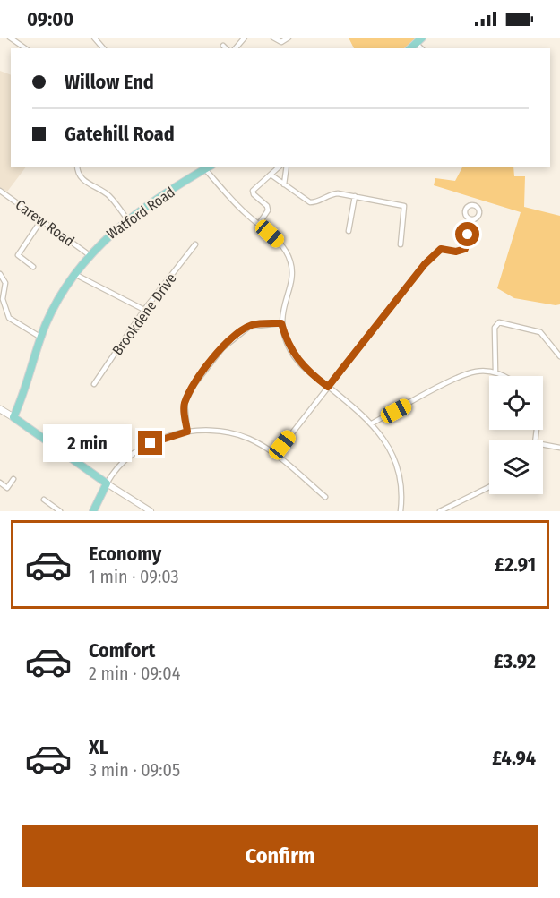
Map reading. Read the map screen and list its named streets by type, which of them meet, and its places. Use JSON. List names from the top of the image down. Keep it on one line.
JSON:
{"streets":{"main road":["Watford Road"],"street":["Carew Road","Brookdene Drive"]},"crossings":[["Watford Road","Carew Road"]],"page":{"status":"09:00","banner":["Willow End","Gatehill Road"],"bubble":"2 min","list":[{"name":"Economy","note":"1 min · 09:03","value":"£2.91"},{"name":"Comfort","note":"2 min · 09:04","value":"£3.92"},{"name":"XL","note":"3 min · 09:05","value":"£4.94"}],"buttons":"Confirm"}}
